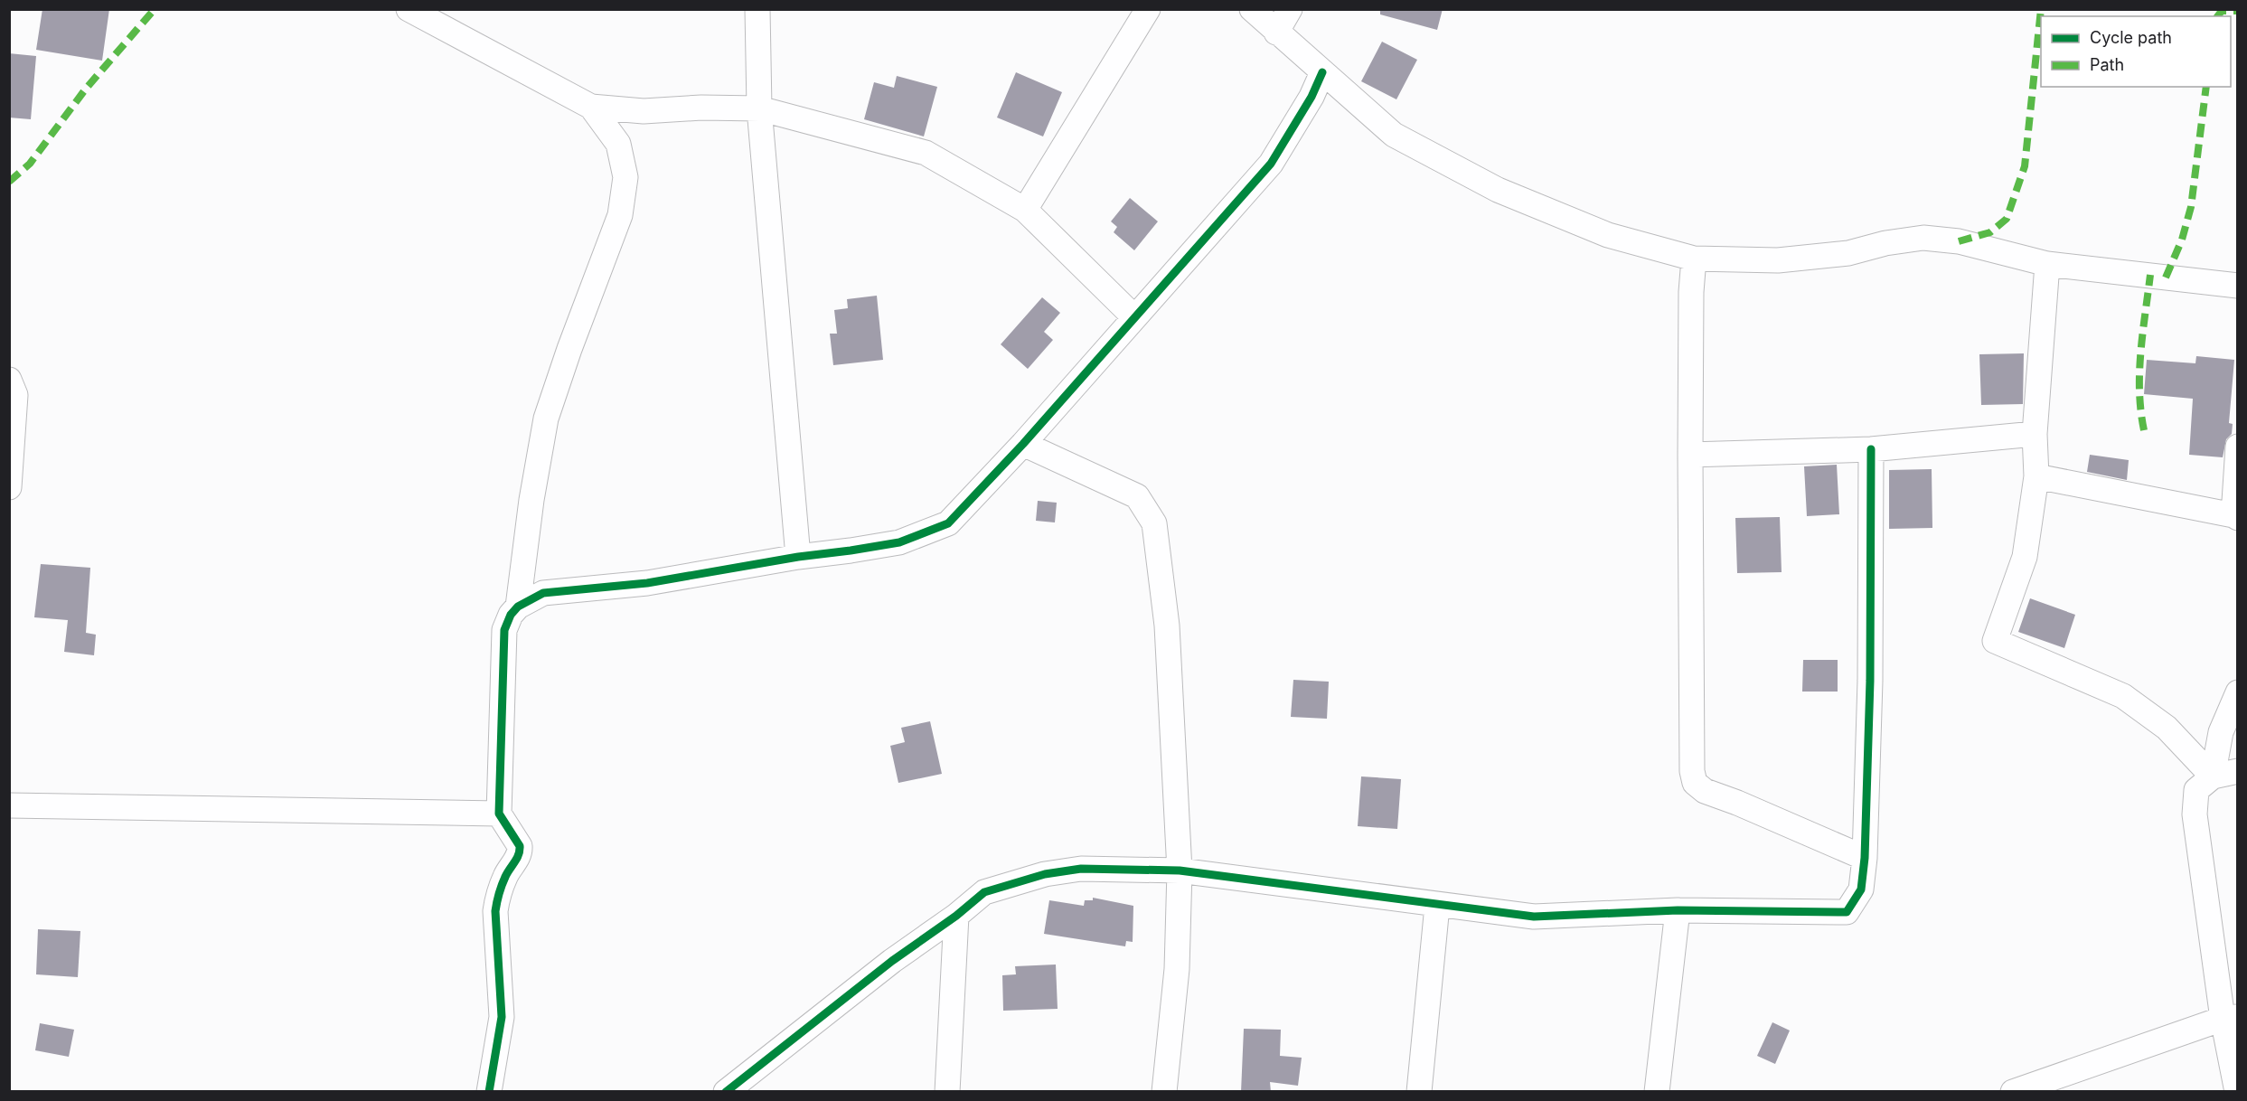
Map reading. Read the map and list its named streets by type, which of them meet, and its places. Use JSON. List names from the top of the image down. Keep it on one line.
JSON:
{"legend":["Cycle path","Path"]}
